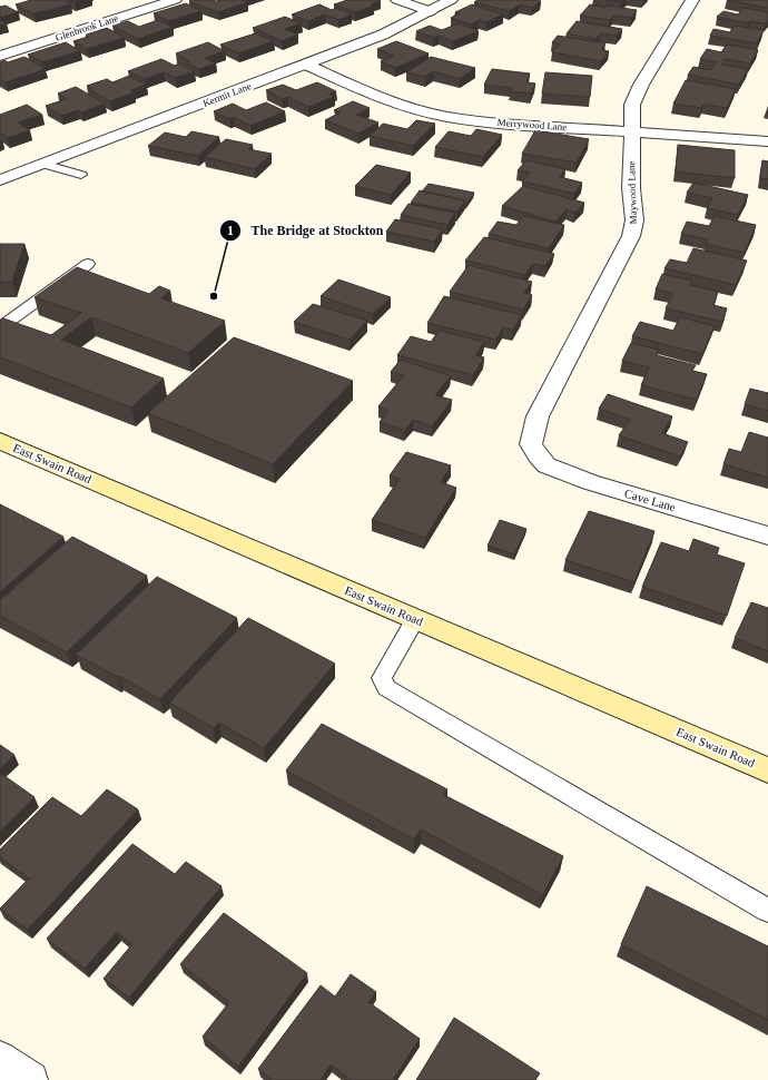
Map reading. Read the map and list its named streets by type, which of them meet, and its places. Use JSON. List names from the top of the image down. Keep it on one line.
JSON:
{"streets":{"main road":["East Swain Road"],"street":["Glenbrook Lane","Kermit Lane","Merrywood Lane","Maywood Lane","Cave Lane"]},"crossings":[["Kermit Lane","Merrywood Lane"],["Merrywood Lane","Maywood Lane"],["Maywood Lane","Cave Lane"]],"places":["The Bridge at Stockton"]}
